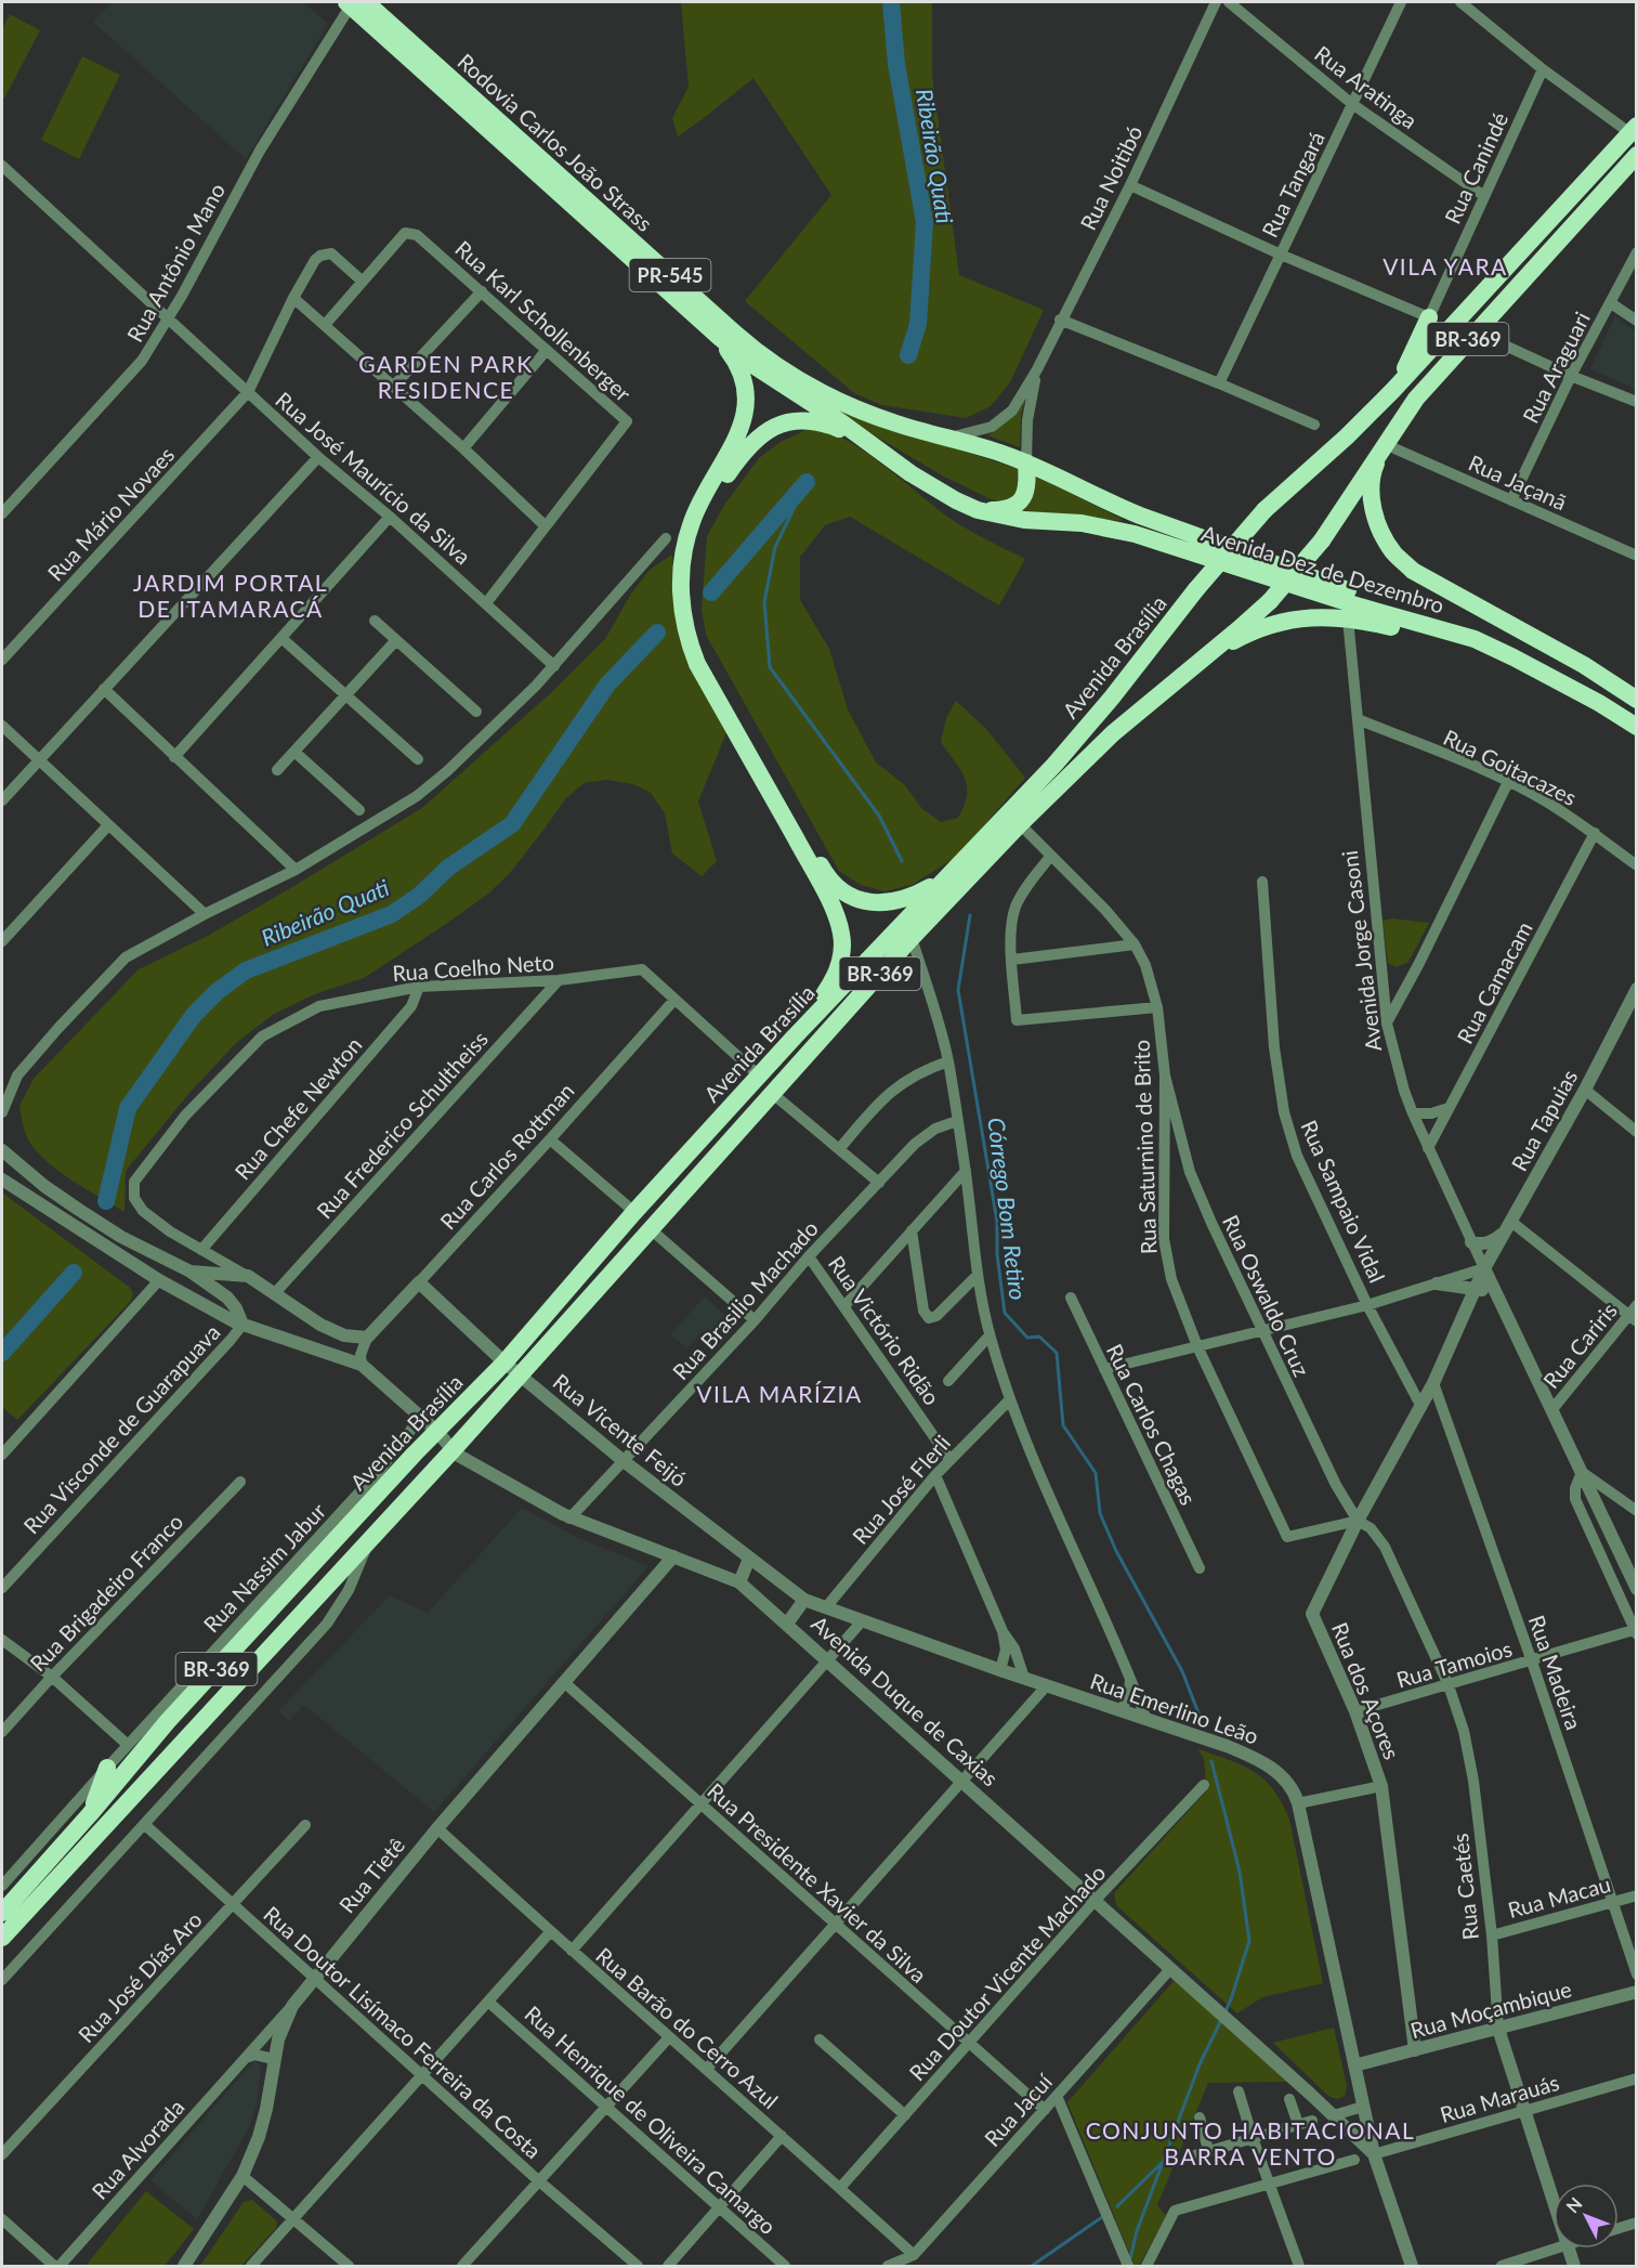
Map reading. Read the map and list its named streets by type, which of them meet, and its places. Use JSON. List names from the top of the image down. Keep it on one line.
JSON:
{"streets":{"highway":["Rodovia Carlos João Strass","PR-545","BR-369","Avenida Dez de Dezembro","Avenida Brasília"],"street":["Rua Aratinga","Rua Canindé","Rua Noitibó","Rua Tangará","Rua Antônio Mano","Rua Karl Schollenberger","Rua Araguari","Rua José Maurício da Silva","Rua Jaçanã","Rua Mário Novaes","Rua Goitacazes","Avenida Jorge Casoni","Rua Coelho Neto","Rua Camacam","Rua Chefe Newton","Rua Tapuias","Rua Frederico Schultheiss","Rua Saturnino de Brito","Rua Carlos Rottman","Rua Sampaio Vidal","Rua Oswaldo Cruz","Rua Brasilio Machado","Rua Victório Ridão","Rua Cariris","Rua Carlos Chagas","Rua Visconde de Guarapuava","Rua Vicente Feijó","Rua José FIerli","Rua Nassim Jabur","Rua Brigadeiro Franco","Rua Tamoios","Rua Madeira","Rua dos Açores","Avenida Duque de Caxias","Rua Emerlino Leão","Rua Tietê","Rua Presidente Xavier da Silva","Rua Caetés","Rua Macau","Rua Doutor Vicente Machado","Rua José Días Aro","Rua Moçambique","Rua Barão do Cerro Azul","Rua Doutor Lisímaco Ferreira da Costa","Rua Marauás","Rua Jacuí","Rua Henrique de Oliveira Camargo","Rua Alvorada"]},"crossings":[["Rua Aratinga","Rua Canindé"],["Rua Aratinga","Rua Tangará"],["Rodovia Carlos João Strass","Rua Noitibó"],["Rodovia Carlos João Strass","Rua Antônio Mano"],["Rodovia Carlos João Strass","Avenida Dez de Dezembro"],["Rua Noitibó","Avenida Dez de Dezembro"],["Rua Antônio Mano","Rua José Maurício da Silva"],["Rua Karl Schollenberger","Rua José Maurício da Silva"],["Rua Karl Schollenberger","Rua Mário Novaes"],["Rua Araguari","Rua Jaçanã"],["Rua José Maurício da Silva","Rua Mário Novaes"],["Rua Jaçanã","Avenida Brasília"],["Avenida Brasília","Rua Coelho Neto"],["Avenida Brasília","Rua Saturnino de Brito"],["Avenida Brasília","Rua Vicente Feijó"],["Avenida Brasília","Avenida Duque de Caxias"],["Rua Goitacazes","Avenida Jorge Casoni"],["Rua Goitacazes","Rua Camacam"],["Avenida Jorge Casoni","Rua Camacam"],["Avenida Jorge Casoni","Rua Tapuias"],["Avenida Jorge Casoni","Rua Cariris"],["Avenida Jorge Casoni","Rua dos Açores"],["Rua Coelho Neto","Rua Chefe Newton"],["Rua Coelho Neto","Rua Frederico Schultheiss"],["Rua Coelho Neto","Rua Carlos Rottman"],["Rua Tapuias","Rua dos Açores"],["Rua Saturnino de Brito","Rua Oswaldo Cruz"],["Rua Saturnino de Brito","Rua dos Açores"],["Rua Saturnino de Brito","Rua Caetés"],["Rua Carlos Rottman","Rua Vicente Feijó"],["Rua Sampaio Vidal","Rua dos Açores"],["Rua Oswaldo Cruz","Rua dos Açores"],["Rua Oswaldo Cruz","Rua Caetés"],["Rua Brasilio Machado","Rua Victório Ridão"],["Rua Brasilio Machado","Rua Vicente Feijó"],["Rua Brasilio Machado","Avenida Duque de Caxias"],["Rua Victório Ridão","Rua José FIerli"],["Rua Visconde de Guarapuava","Avenida Duque de Caxias"],["Rua Vicente Feijó","Rua Emerlino Leão"],["Rua José FIerli","Rua Emerlino Leão"],["Rua Nassim Jabur","Avenida Duque de Caxias"],["Rua Tamoios","Rua Madeira"],["Rua Tamoios","Rua dos Açores"],["Rua Tamoios","Rua Caetés"],["Rua Madeira","Rua dos Açores"],["Rua Madeira","Rua Macau"],["Rua dos Açores","Rua Caetés"],["Rua dos Açores","Rua Moçambique"],["Avenida Duque de Caxias","Rua Emerlino Leão"],["Avenida Duque de Caxias","Rua Tietê"],["Avenida Duque de Caxias","Rua Doutor Vicente Machado"],["Avenida Duque de Caxias","Rua Marauás"],["Avenida Duque de Caxias","Rua Jacuí"],["Rua Emerlino Leão","Rua Moçambique"],["Rua Emerlino Leão","Rua Marauás"],["Rua Tietê","Rua Presidente Xavier da Silva"],["Rua Tietê","Rua Barão do Cerro Azul"],["Rua Tietê","Rua Doutor Lisímaco Ferreira da Costa"],["Rua Tietê","Rua Alvorada"],["Rua Presidente Xavier da Silva","Rua Doutor Vicente Machado"],["Rua Presidente Xavier da Silva","Rua Jacuí"],["Rua Caetés","Rua Macau"],["Rua Caetés","Rua Moçambique"],["Rua Caetés","Rua Marauás"],["Rua Doutor Vicente Machado","Rua Barão do Cerro Azul"],["Rua José Días Aro","Rua Doutor Lisímaco Ferreira da Costa"],["Rua Barão do Cerro Azul","Rua Jacuí"]],"districts":["VILA YARA","GARDEN PARK RESIDENCE","JARDIM PORTAL DE ITAMARACÁ","VILA MARÍZIA","CONJUNTO HABITACIONAL BARRA VENTO"],"water":["Ribeirão Quati","Córrego Bom Retiro"],"north":"top left"}
